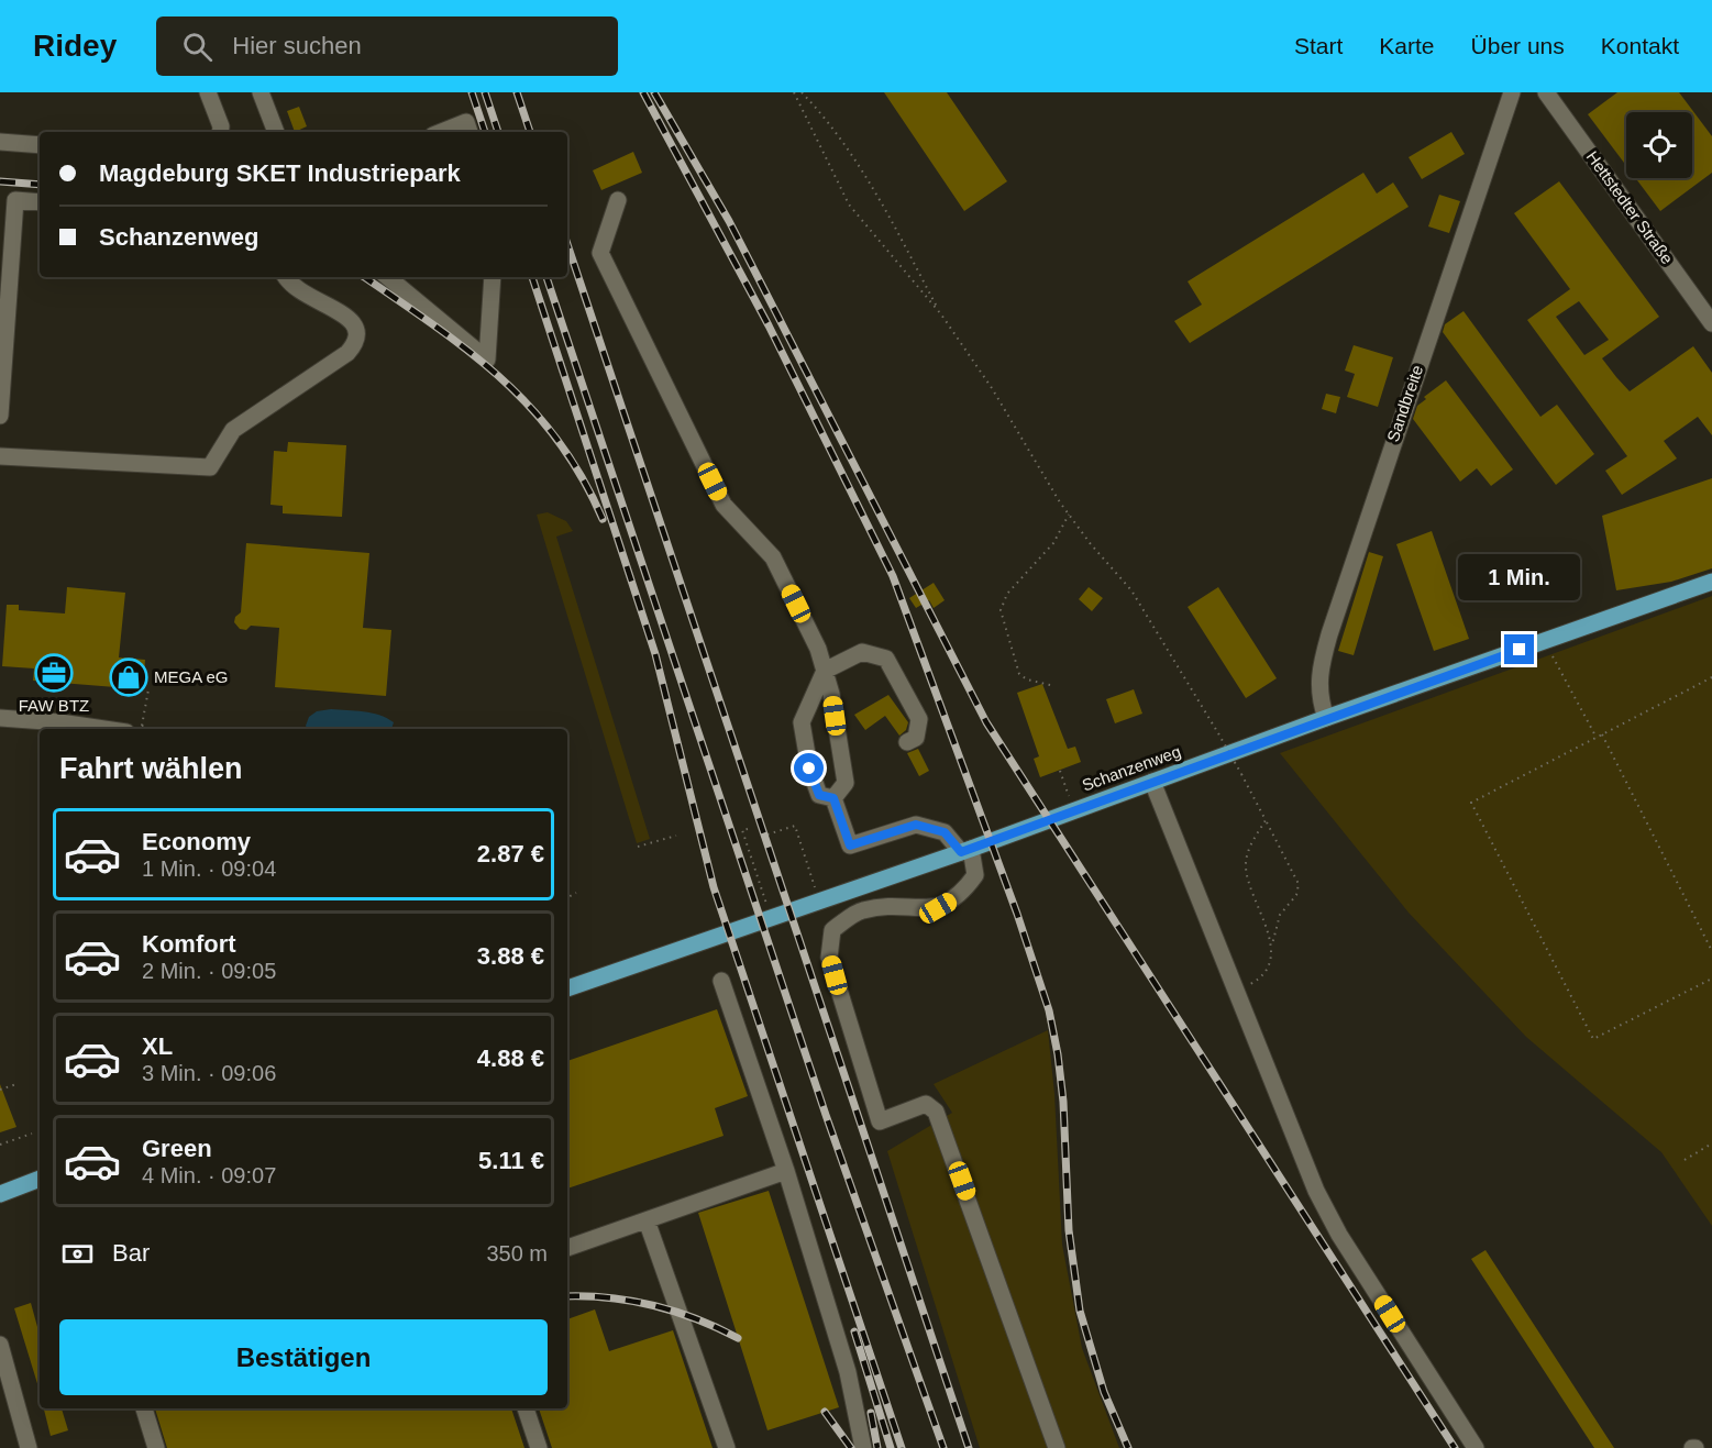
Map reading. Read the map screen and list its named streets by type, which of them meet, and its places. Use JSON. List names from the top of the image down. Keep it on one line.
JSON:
{"streets":{"main road":["Schanzenweg"],"street":["Hettstedter Straße","Sandbreite"]},"crossings":[["Sandbreite","Schanzenweg"]],"places":{"office":["FAW BTZ"],"shop":["MEGA eG"]},"page":{"header":"Ridey","search":"Hier suchen","nav":["Start","Karte","Über uns","Kontakt"],"banner":["Magdeburg SKET Industriepark","Schanzenweg"],"bubble":"1 Min.","heading":"Fahrt wählen","list":[{"name":"Economy","note":"1 Min. · 09:04","value":"2.87 €"},{"name":"Komfort","note":"2 Min. · 09:05","value":"3.88 €"},{"name":"XL","note":"3 Min. · 09:06","value":"4.88 €"},{"name":"Green","note":"4 Min. · 09:07","value":"5.11 €"}],"pay":["Bar","350 m"],"buttons":"Bestätigen"}}
